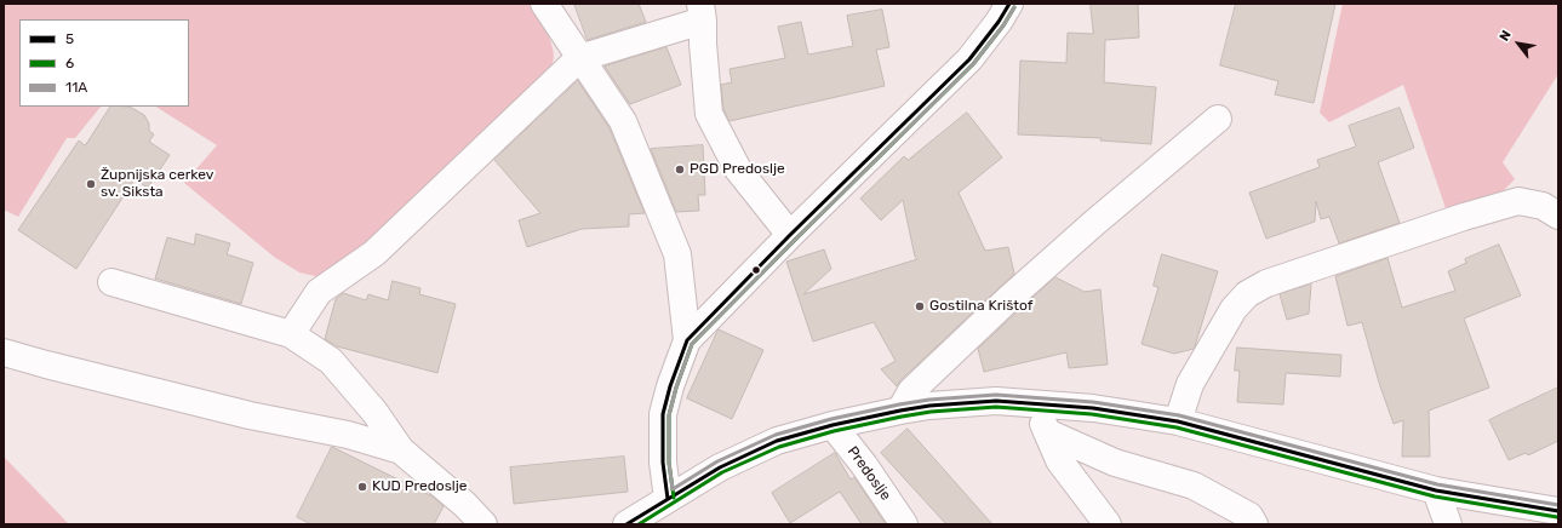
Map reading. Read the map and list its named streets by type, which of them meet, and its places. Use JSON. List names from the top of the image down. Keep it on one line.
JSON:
{"streets":{"street":["Predoslje"]},"places":["PGD Predoslje","Župnijska cerkev sv. Siksta","Gostilna Krištof","KUD Predoslje"],"lines":["transit line 5","transit line 6","transit line 11A"],"legend":["5","6","11A"],"north":"top left"}
